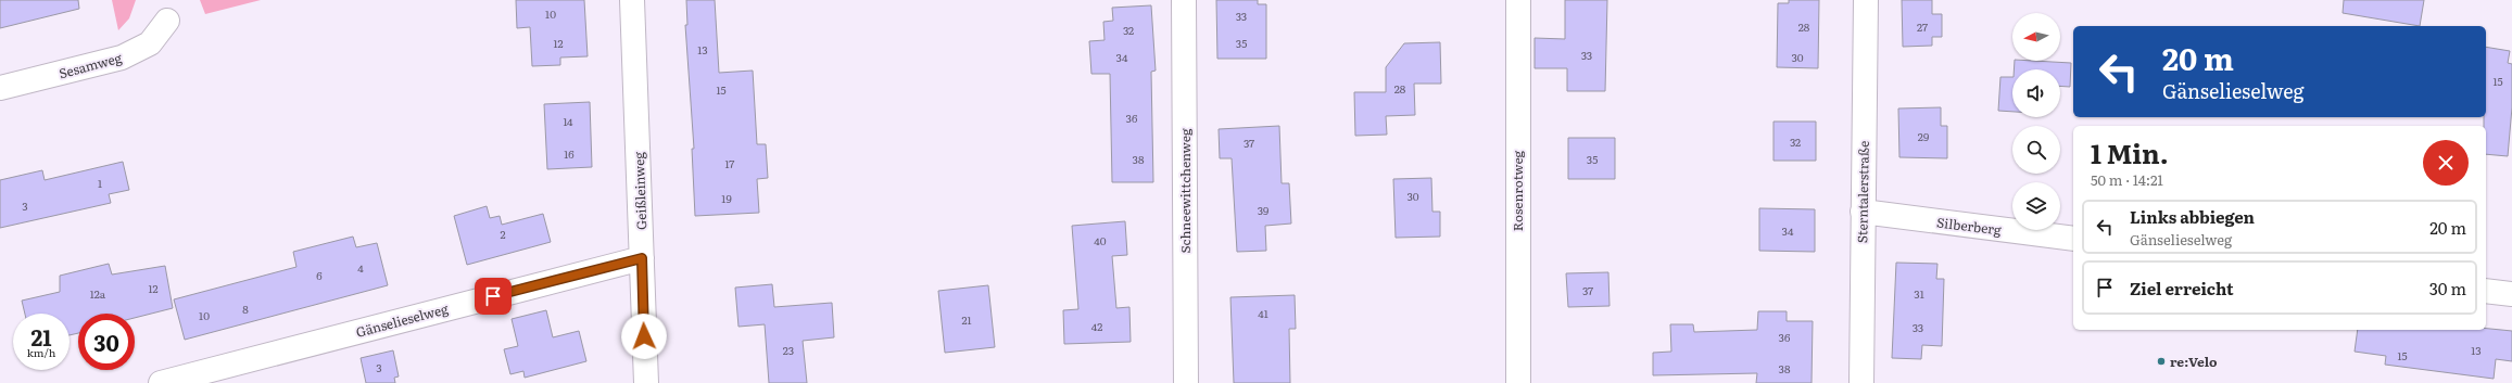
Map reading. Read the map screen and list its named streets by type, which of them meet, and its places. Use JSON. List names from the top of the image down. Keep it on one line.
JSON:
{"streets":{"street":["Sesamweg","Geißleinweg","Schneewittchenweg","Rosenrotweg","Sterntalerstraße","Silberberg","Gänselieselweg"]},"crossings":[["Geißleinweg","Gänselieselweg"],["Sterntalerstraße","Silberberg"]],"places":["re:Velo"],"house_numbers":["10","33","28","27","32","12","35","13","33","34","30","15","28","15","36","14","29","32","37","16","38","35","17","1","30","19","3","39","34","2","40","4","6","12","37","12a","31","8","41","10","21","42","33","36","23","13","15","3","38"],"north":"left","page":{"turn":["20 m","Gänselieselweg"],"heading":["1 Min.","50 m · 14:21"],"list":[{"name":"Links abbiegen","note":"Gänselieselweg","value":"20 m"},{"name":"Ziel erreicht","value":"30 m"}],"speed":"21 km/h","limit":"30"}}
